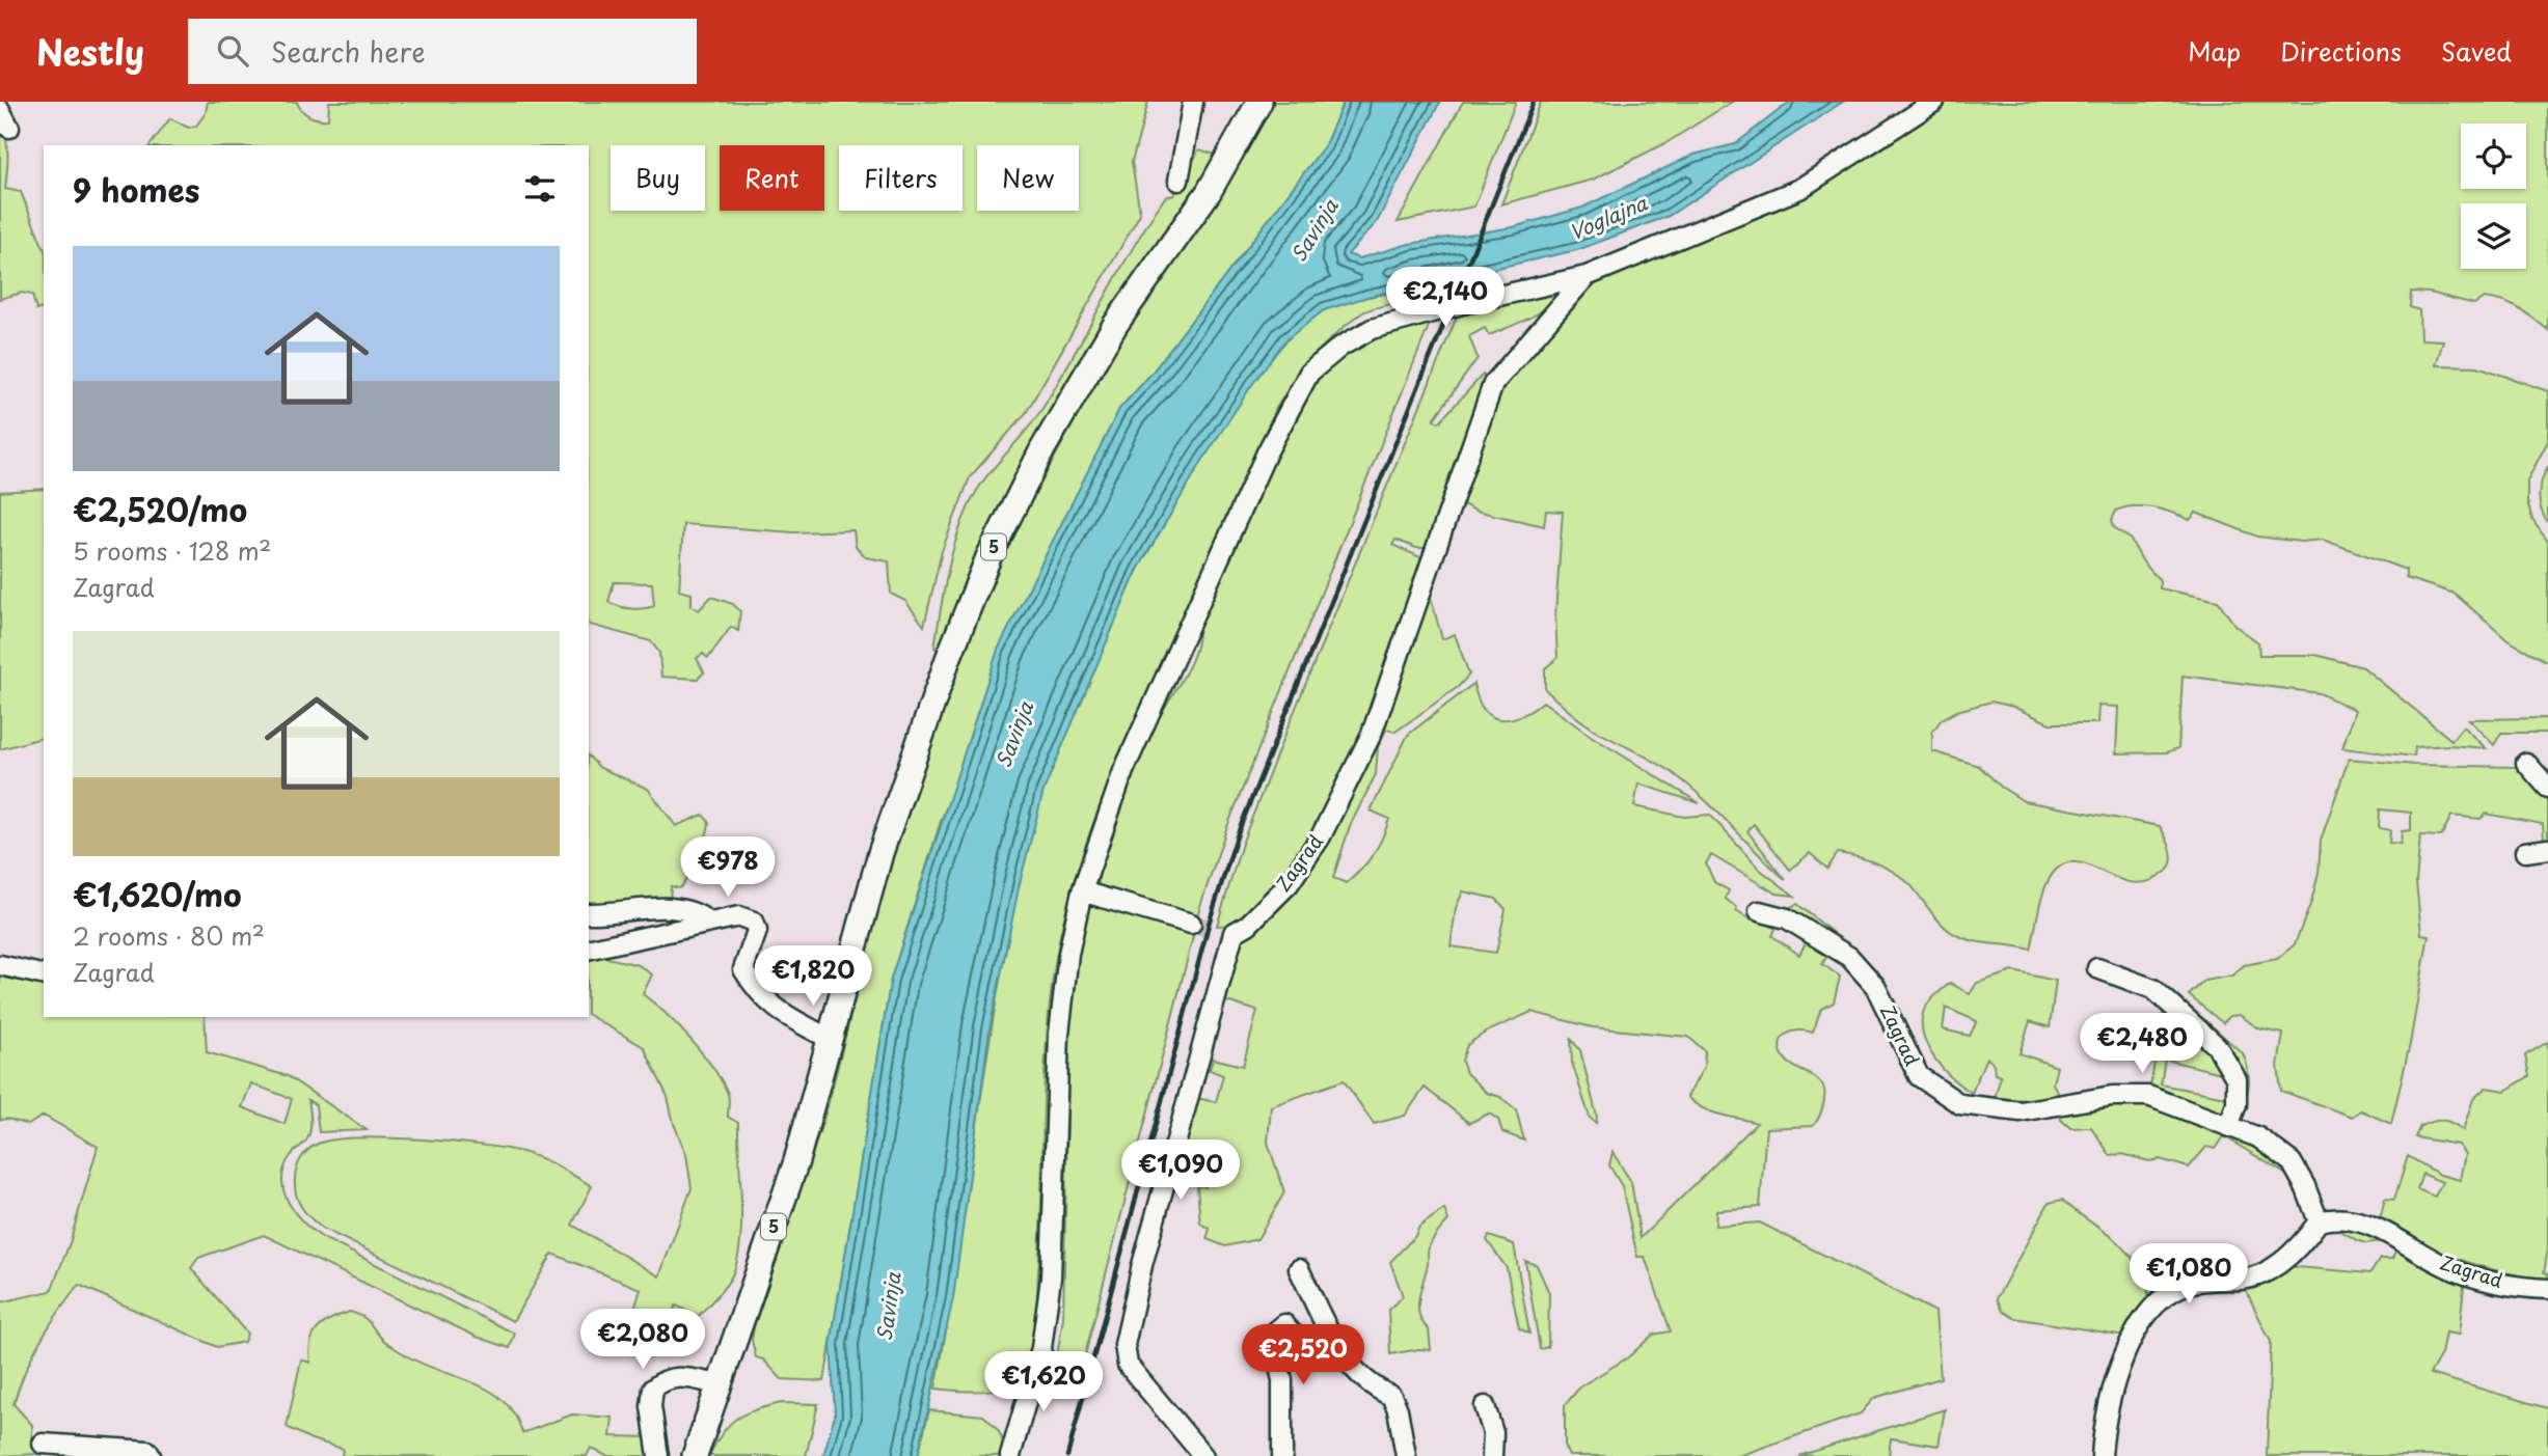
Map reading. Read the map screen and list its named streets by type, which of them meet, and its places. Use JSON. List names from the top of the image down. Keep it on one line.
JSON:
{"streets":{"main road":["5"],"street":["Zagrad"]},"water":["Voglajna","Savinja"],"page":{"header":"Nestly","search":"Search here","nav":["Map","Directions","Saved"],"chip":["Buy","Rent","Filters","New"],"heading":"9 homes","list":[{"name":"€2,520/mo","note":"5 rooms · 128 m² · Zagrad"},{"name":"€1,620/mo","note":"2 rooms · 80 m² · Zagrad"}],"price":["€2,140","€978","€1,820","€2,480","€1,090","€1,080","€2,080","€2,520","€1,620"]}}
